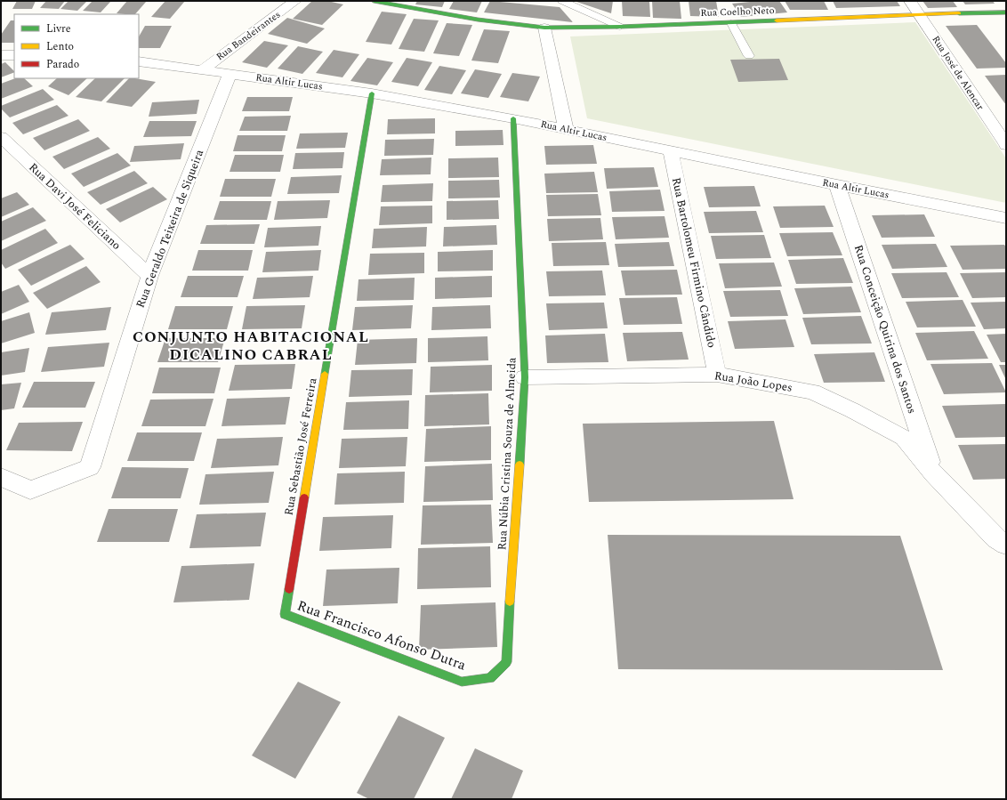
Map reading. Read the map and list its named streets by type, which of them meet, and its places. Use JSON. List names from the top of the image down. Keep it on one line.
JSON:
{"streets":{"street":["Rua Coelho Neto","Rua Bandeirantes","Rua José de Alencar","Rua Altir Lucas","Rua Davi José Feliciano","Rua Geraldo Teixeira de Siqueira","Rua Bartolomeu Firmino Cândido","Rua Conceição Quirina dos Santos","Rua João Lopes","Rua Sebastião José Ferreira","Rua Núbia Cristina Souza de Almeida","Rua Francisco Afonso Dutra"]},"crossings":[["Rua Coelho Neto","Rua José de Alencar"],["Rua Bandeirantes","Rua Altir Lucas"],["Rua Altir Lucas","Rua Geraldo Teixeira de Siqueira"],["Rua Altir Lucas","Rua Bartolomeu Firmino Cândido"],["Rua Altir Lucas","Rua Conceição Quirina dos Santos"],["Rua Altir Lucas","Rua Sebastião José Ferreira"],["Rua Altir Lucas","Rua Núbia Cristina Souza de Almeida"],["Rua Davi José Feliciano","Rua Geraldo Teixeira de Siqueira"],["Rua Bartolomeu Firmino Cândido","Rua João Lopes"],["Rua Conceição Quirina dos Santos","Rua João Lopes"],["Rua João Lopes","Rua Núbia Cristina Souza de Almeida"],["Rua Sebastião José Ferreira","Rua Francisco Afonso Dutra"],["Rua Núbia Cristina Souza de Almeida","Rua Francisco Afonso Dutra"]],"districts":["CONJUNTO HABITACIONAL DICALINO CABRAL"],"legend":["Livre","Lento","Parado"]}
